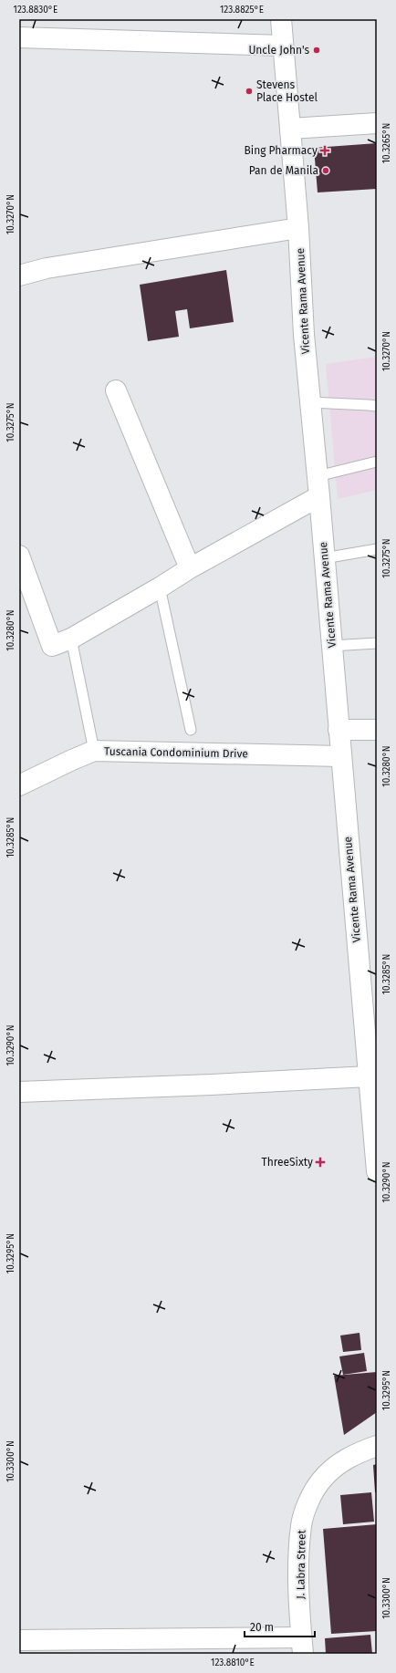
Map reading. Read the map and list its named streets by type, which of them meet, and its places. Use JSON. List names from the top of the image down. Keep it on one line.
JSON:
{"streets":{"street":["Vicente Rama Avenue","Tuscania Condominium Drive","J. Labra Street"]},"crossings":[["Vicente Rama Avenue","Tuscania Condominium Drive"]],"places":{"other":["Uncle John's","Stevens Place Hostel","Pan de Manila"],"health":["Bing Pharmacy","ThreeSixty"]},"scale_bar":"20 m","coordinates":["123.8830°E","123.8825°E","10.3265°N","10.3270°N","10.3275°N","10.3280°N","10.3285°N","10.3290°N","10.3295°N","10.3300°N","123.8810°E"]}
